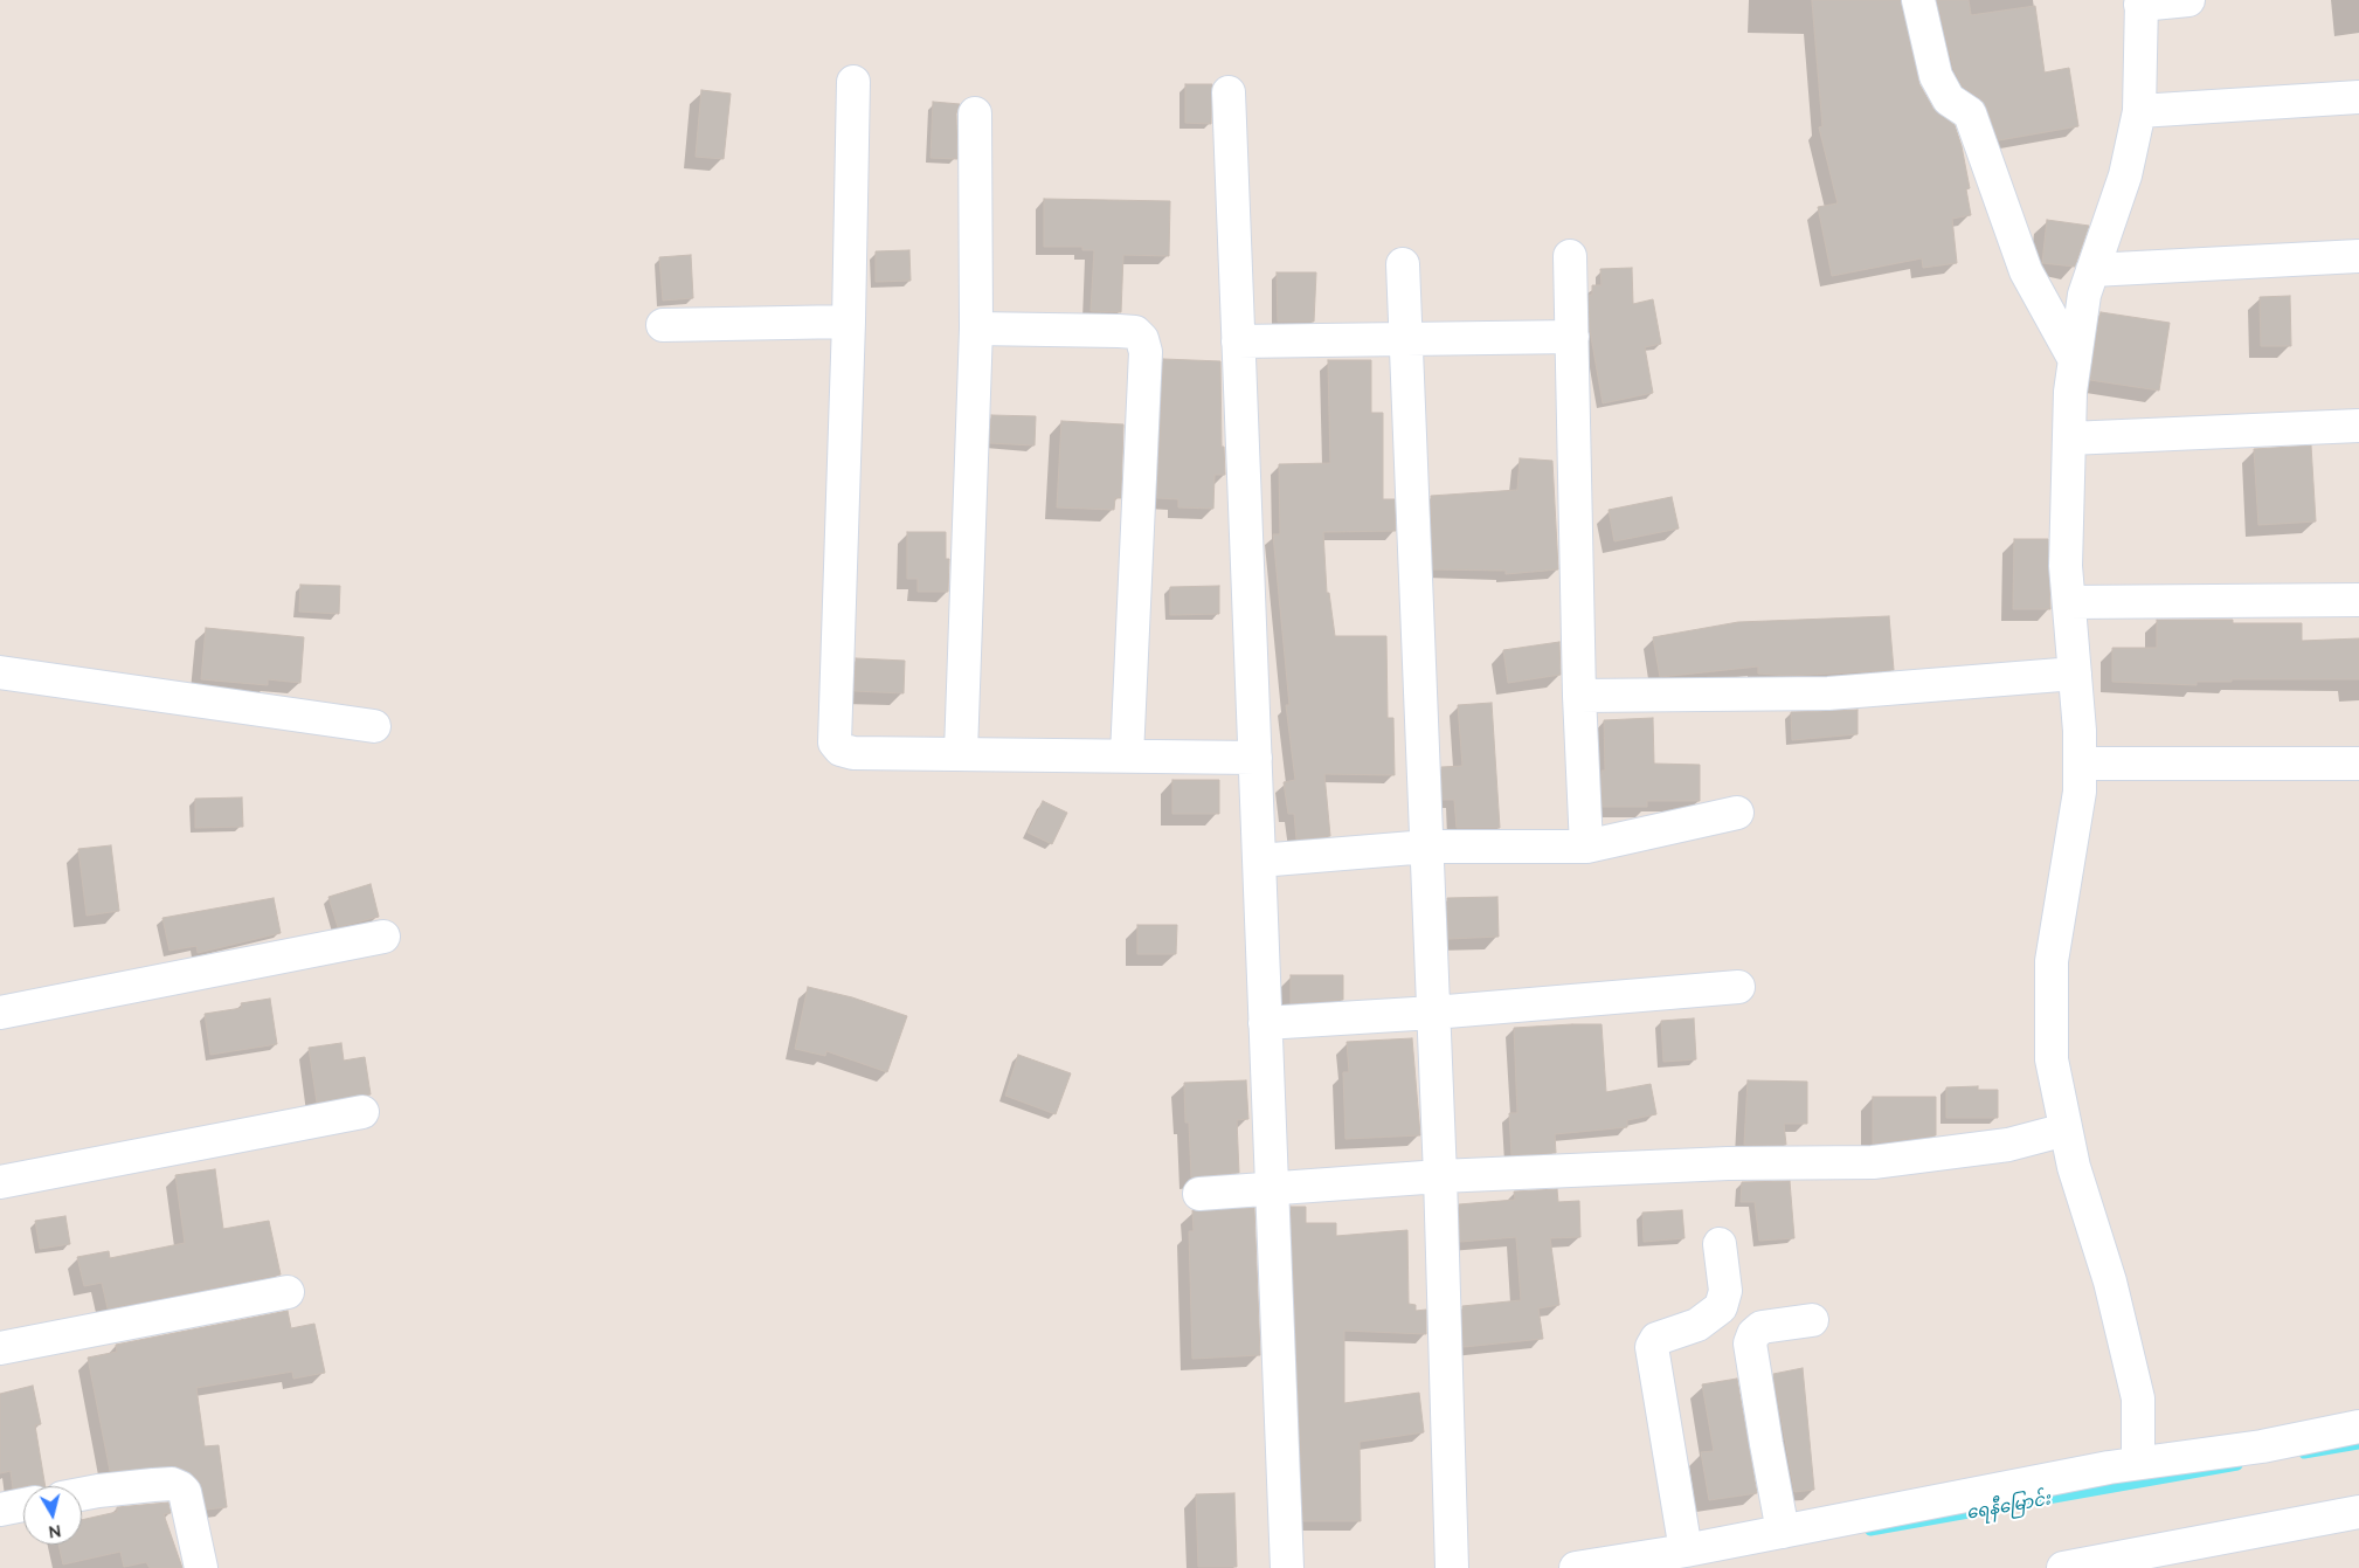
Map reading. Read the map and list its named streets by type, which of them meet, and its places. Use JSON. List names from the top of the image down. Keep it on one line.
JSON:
{"water":["ရေနီမြောင်း"],"north":"bottom"}
